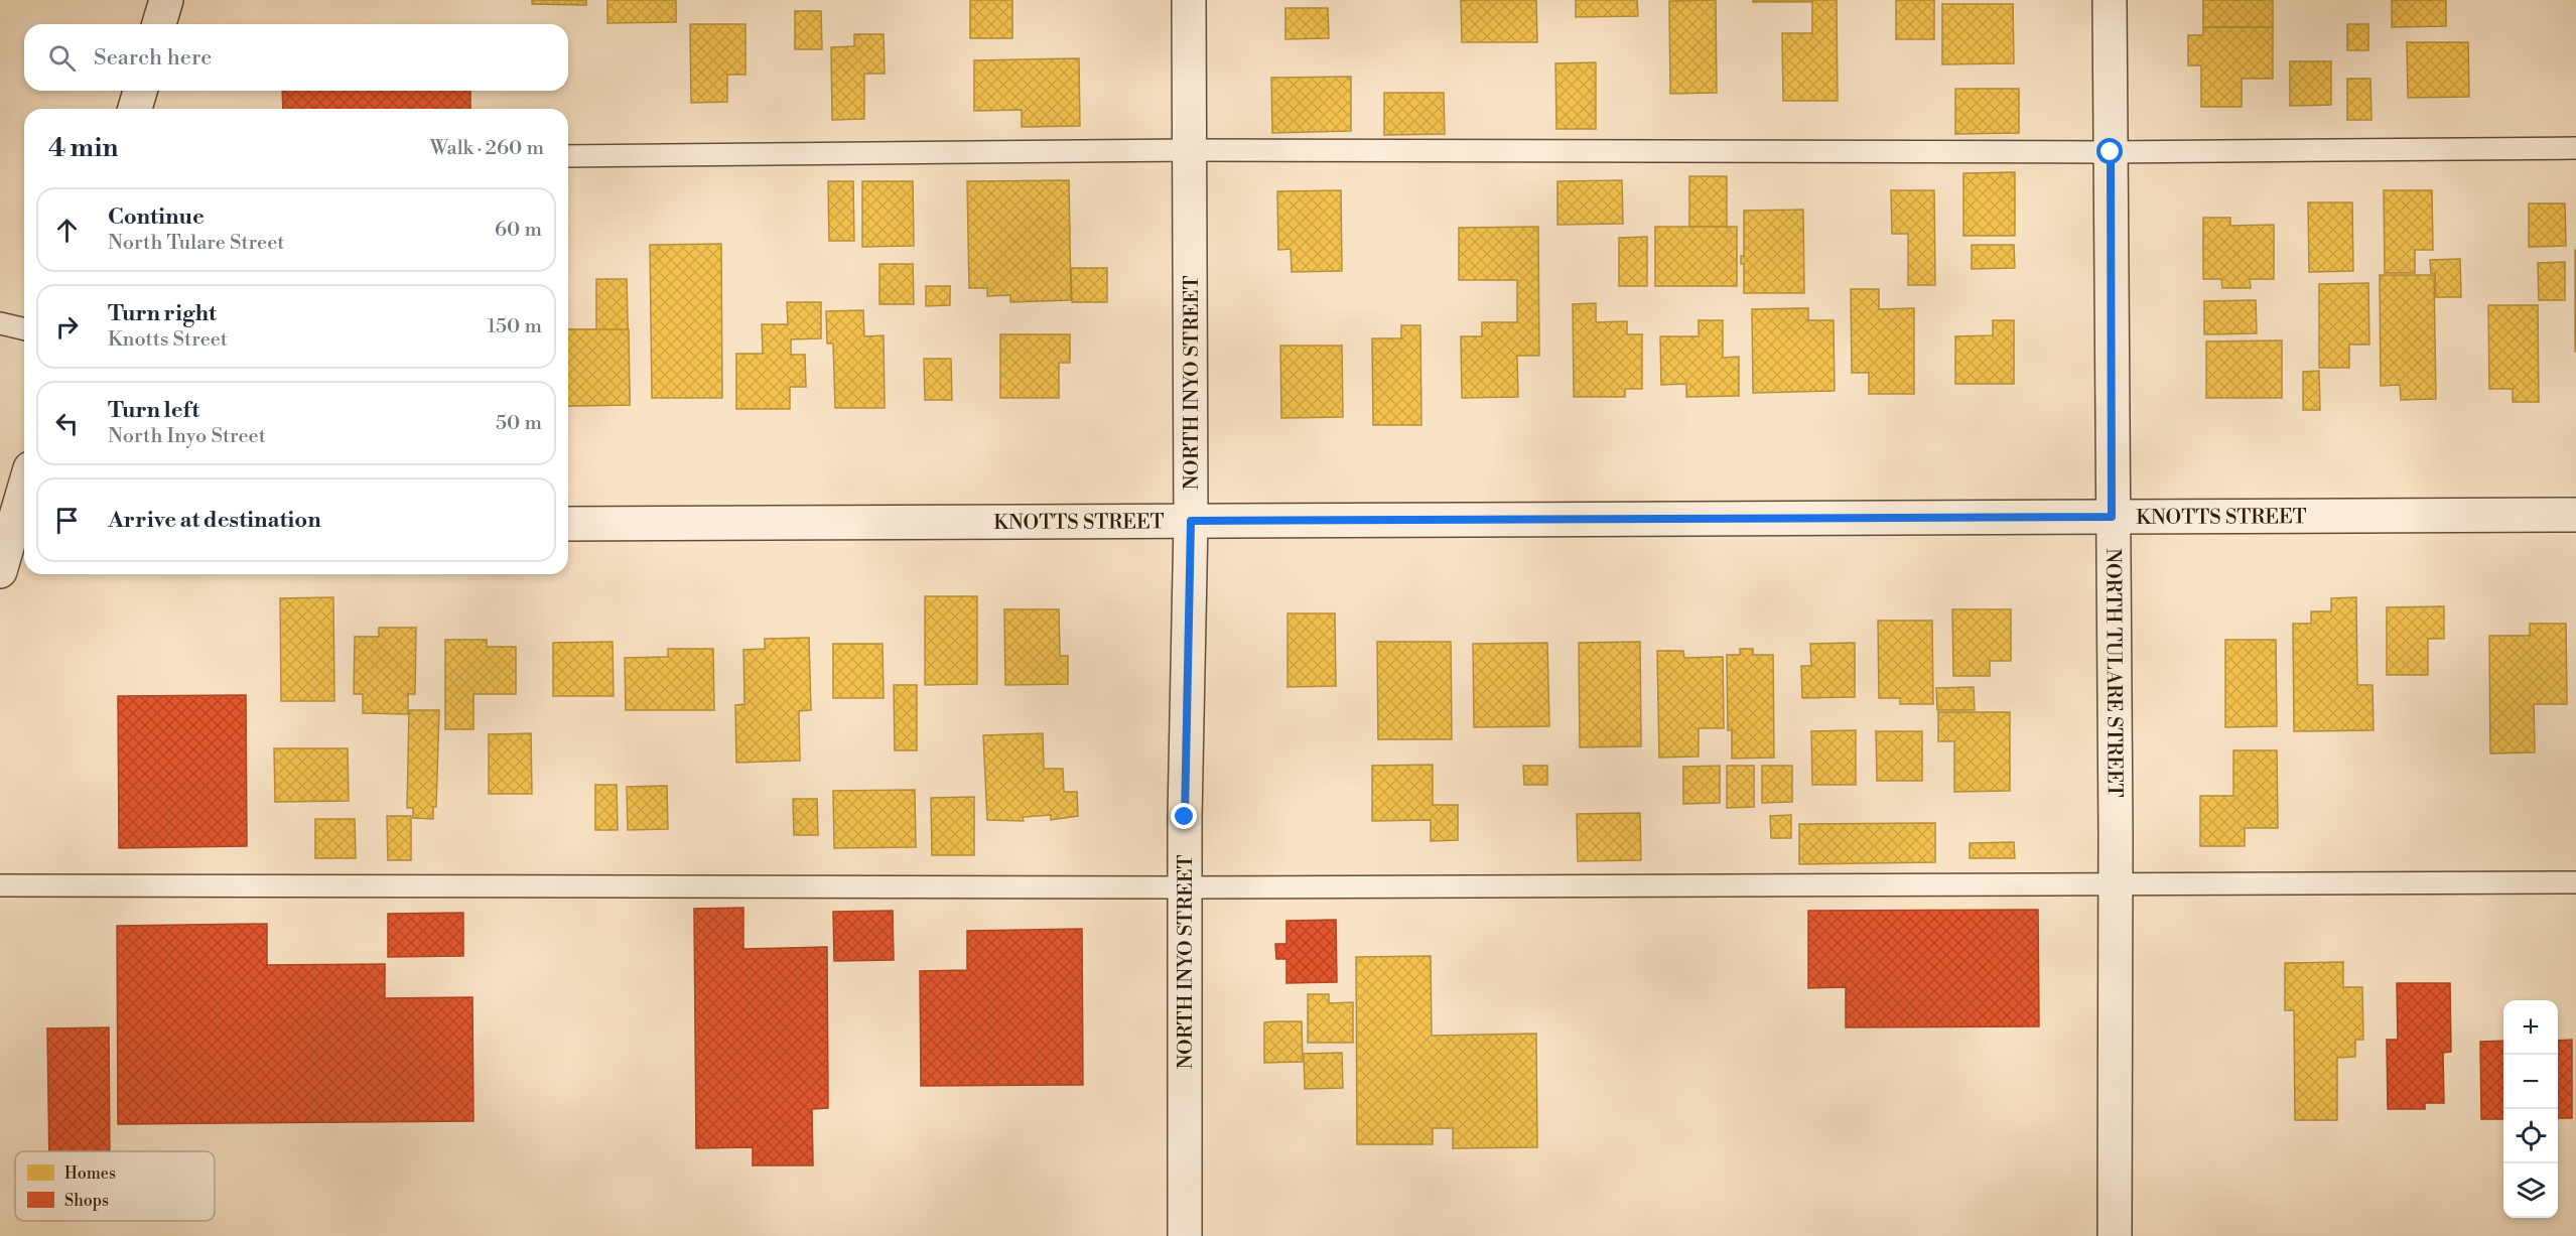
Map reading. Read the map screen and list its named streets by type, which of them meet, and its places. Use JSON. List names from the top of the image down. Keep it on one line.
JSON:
{"streets":{"street":["NORTH INYO STREET","KNOTTS STREET","NORTH TULARE STREET"]},"crossings":[["NORTH INYO STREET","KNOTTS STREET"],["KNOTTS STREET","NORTH TULARE STREET"]],"legend":["Homes","Shops"],"page":{"search":"Search here","heading":["4 min","Walk · 260 m"],"list":[["Continue","North Tulare Street","60 m"],["Turn right","Knotts Street","150 m"],["Turn left","North Inyo Street","50 m"],"Arrive at destination"],"map_buttons":["+","−"]}}
